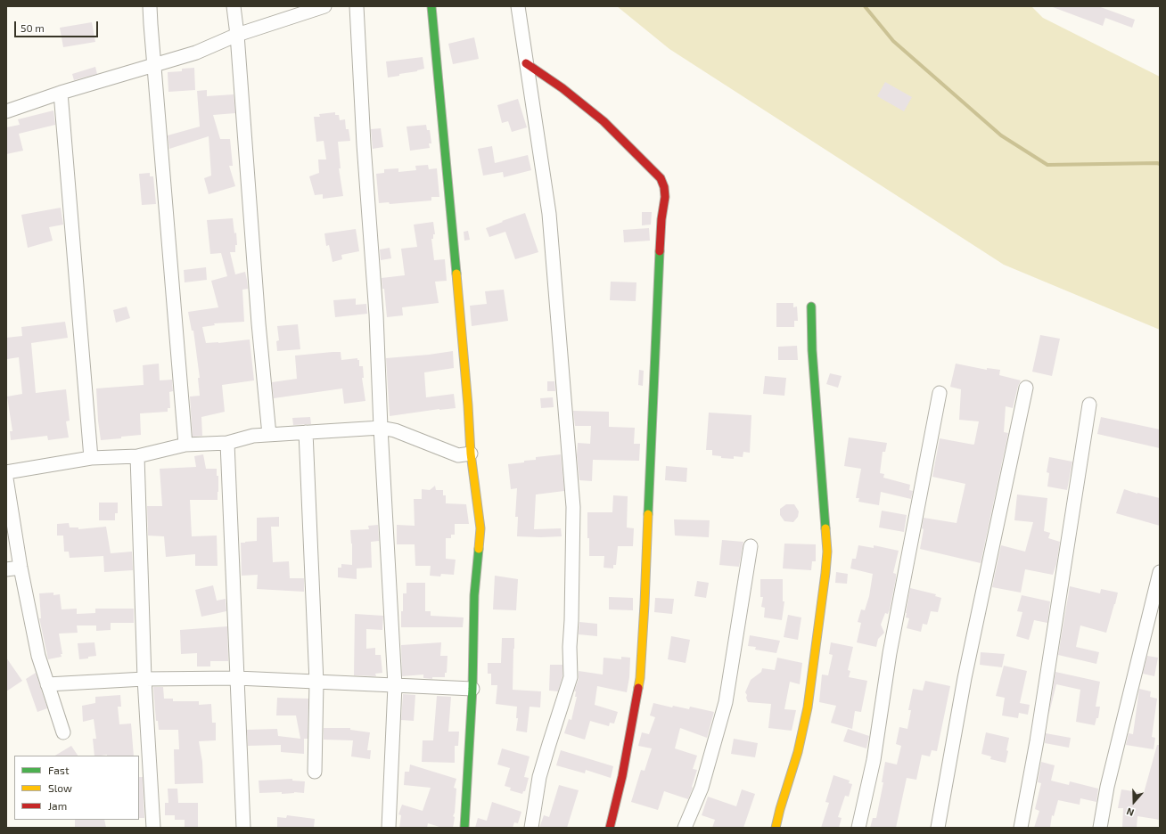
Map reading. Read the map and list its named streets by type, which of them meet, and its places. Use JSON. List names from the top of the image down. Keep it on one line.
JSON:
{"legend":["Fast","Slow","Jam"],"scale_bar":"50 m","north":"bottom"}
